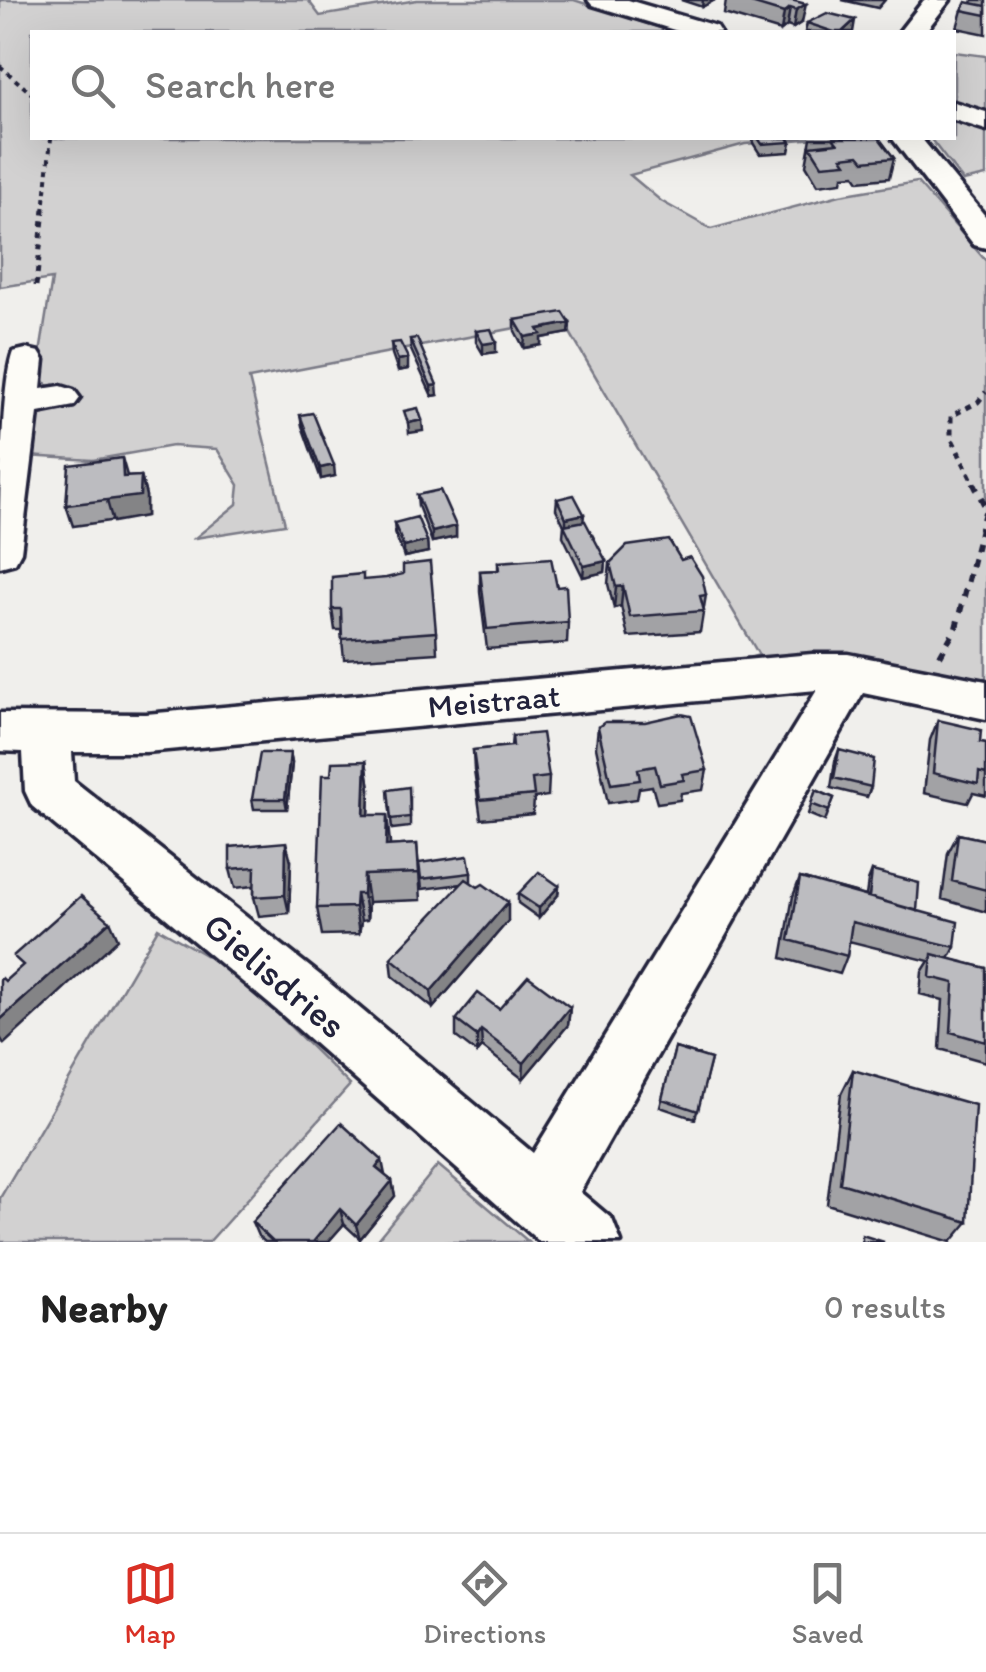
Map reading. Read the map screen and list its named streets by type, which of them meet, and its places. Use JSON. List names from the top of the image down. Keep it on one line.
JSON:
{"streets":{"street":["Meistraat","Gielisdries"]},"crossings":[["Meistraat","Gielisdries"]],"page":{"search":"Search here","heading":["Nearby","0 results"],"nav":["Map","Directions","Saved"]}}
